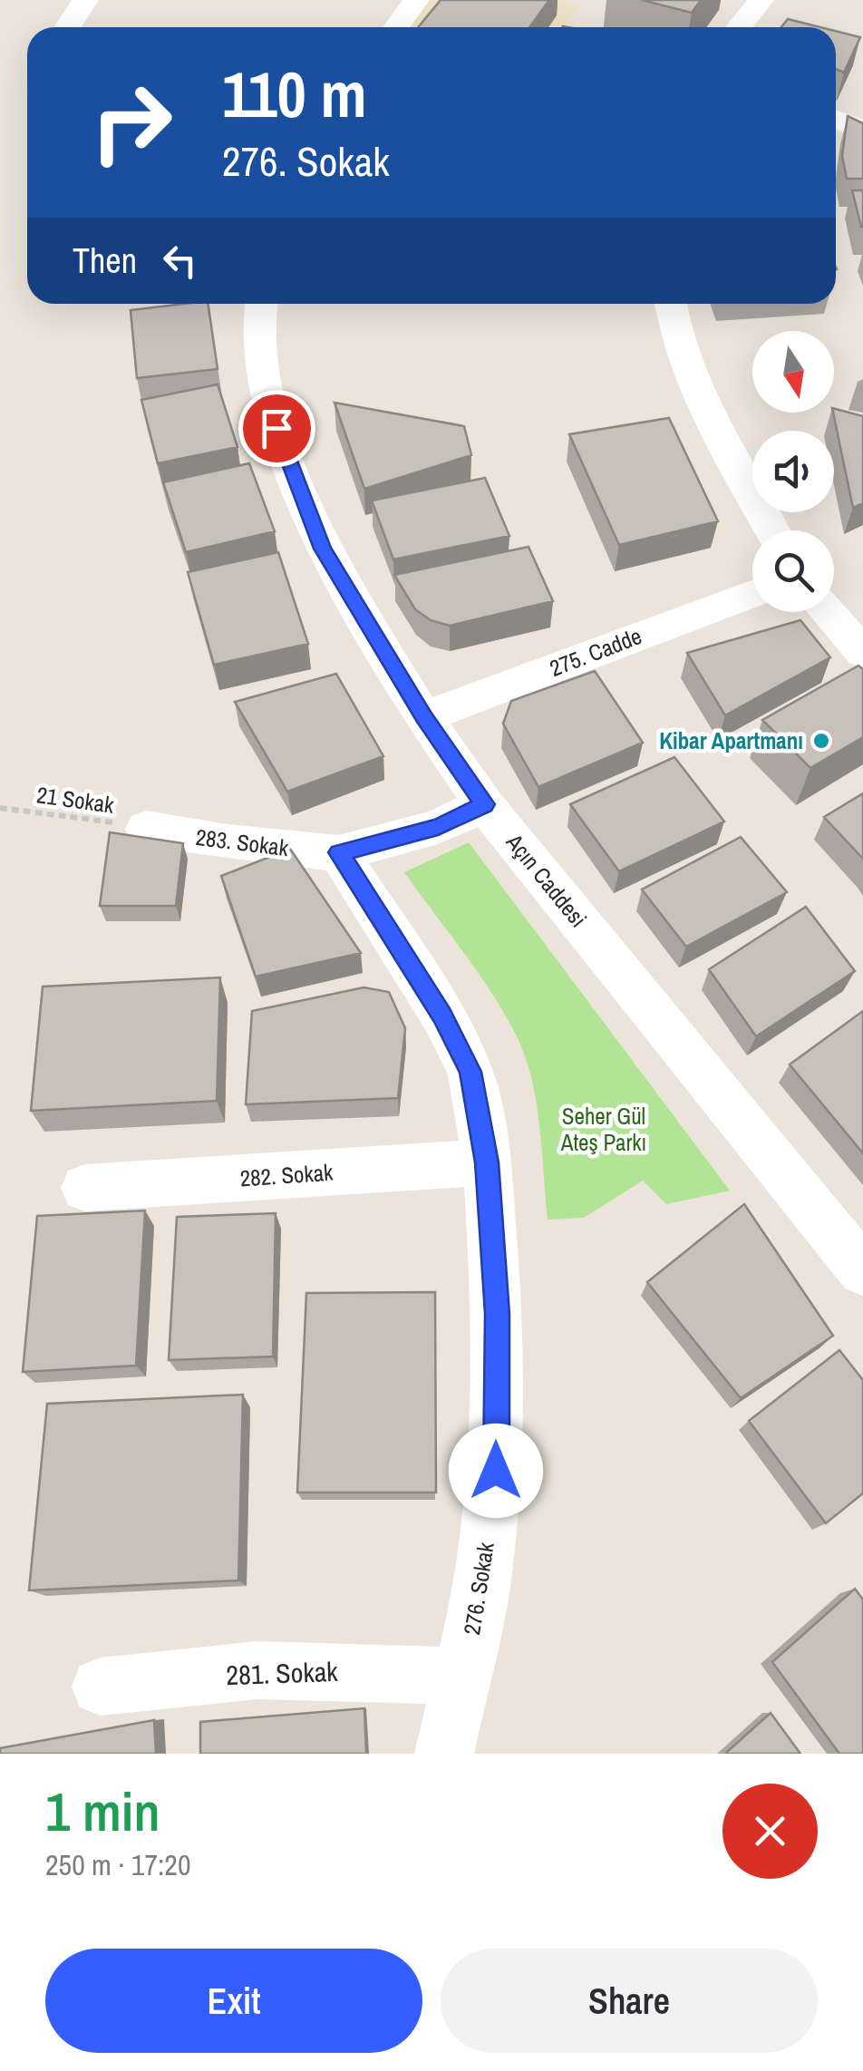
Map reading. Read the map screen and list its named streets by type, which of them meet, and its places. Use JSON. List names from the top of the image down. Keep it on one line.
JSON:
{"streets":{"street":["275. Cadde","283. Sokak","Açın Caddesi","282. Sokak","276. Sokak","281. Sokak"],"path":["21 Sokak"]},"crossings":[["275. Cadde","Açın Caddesi"],["21 Sokak","283. Sokak"],["283. Sokak","276. Sokak"],["282. Sokak","276. Sokak"],["276. Sokak","281. Sokak"]],"parks":["Seher Gül Ateş Parkı"],"places":["Kibar Apartmanı"],"north":"bottom","page":{"turn":["110 m","276. Sokak"],"then":"Then","heading":["1 min","250 m · 17:20"],"buttons":["Exit","Share"]}}
